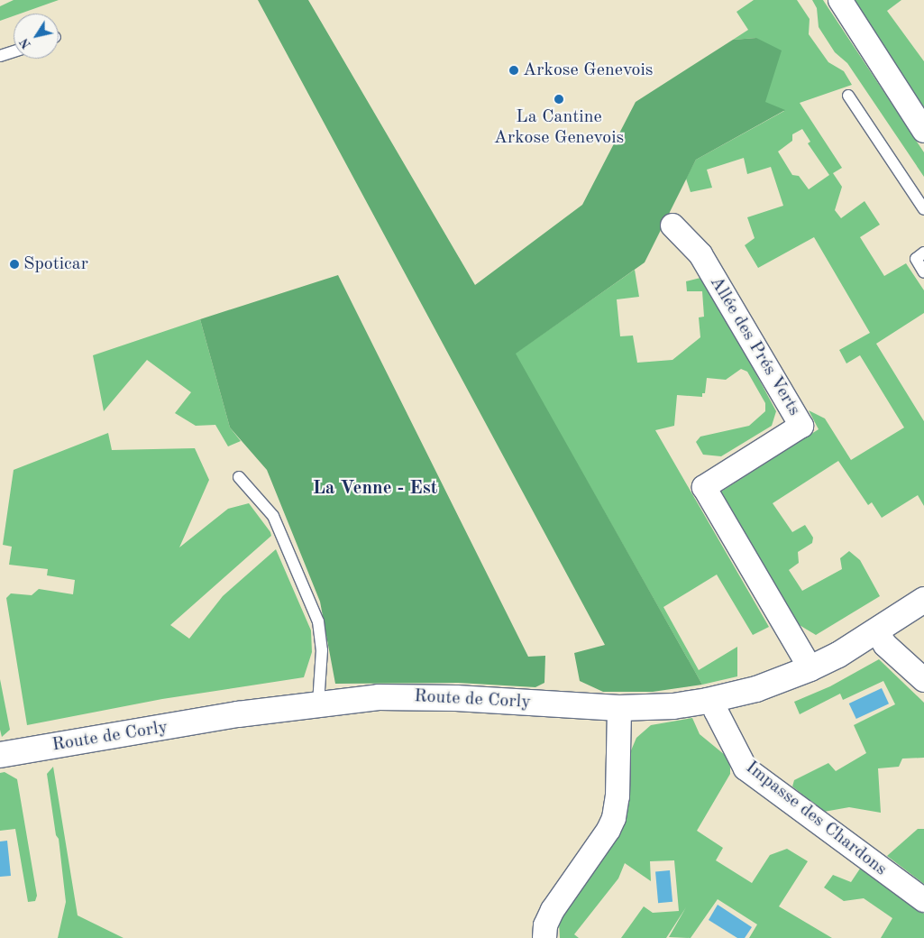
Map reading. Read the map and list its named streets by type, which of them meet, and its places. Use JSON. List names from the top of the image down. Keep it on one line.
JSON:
{"streets":{"street":["Allée des Prés Verts","Route de Corly","Impasse des Chardons"]},"crossings":[["Allée des Prés Verts","Route de Corly"],["Route de Corly","Impasse des Chardons"]],"districts":["La Venne - Est"],"places":["Arkose Genevois","La Cantine Arkose Genevois","Spoticar"],"north":"bottom left"}
